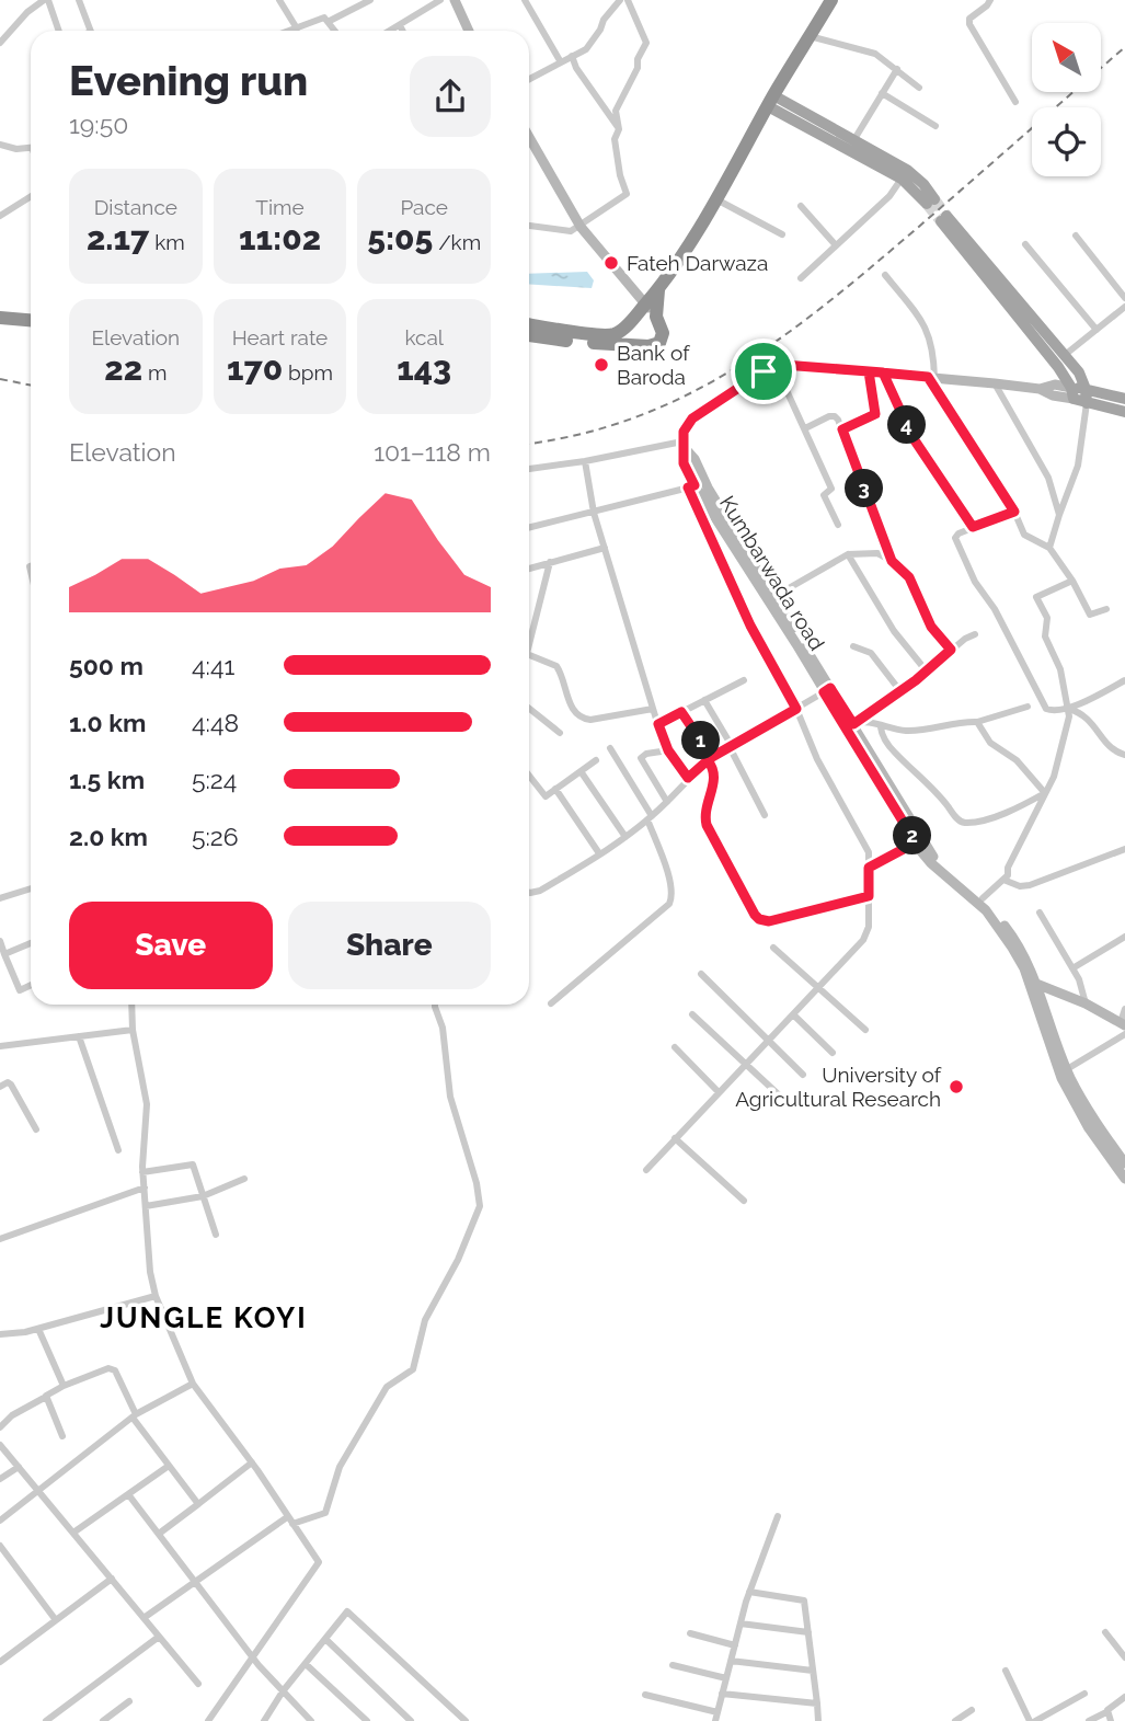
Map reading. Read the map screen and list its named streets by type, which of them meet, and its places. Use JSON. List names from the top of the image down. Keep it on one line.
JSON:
{"streets":{"street":["Kumbarwada road"]},"districts":["JUNGLE KOYI"],"places":["Fateh Darwaza","Bank of Baroda","University of Agricultural Research"],"north":"top left","page":{"heading":["Evening run","19:50"],"stats":[["Distance","2.17 km"],["Time","11:02"],["Pace","5:05 /km"],["Elevation","22 m"],["Heart rate","170 bpm"],["kcal","143"]],"pins":["4","3","1","2"],"chart":["Elevation","101–118 m"],"list":[{"name":"500 m","note":"4:41"},{"name":"1.0 km","note":"4:48"},{"name":"1.5 km","note":"5:24"},{"name":"2.0 km","note":"5:26"}],"buttons":["Save","Share"]}}
